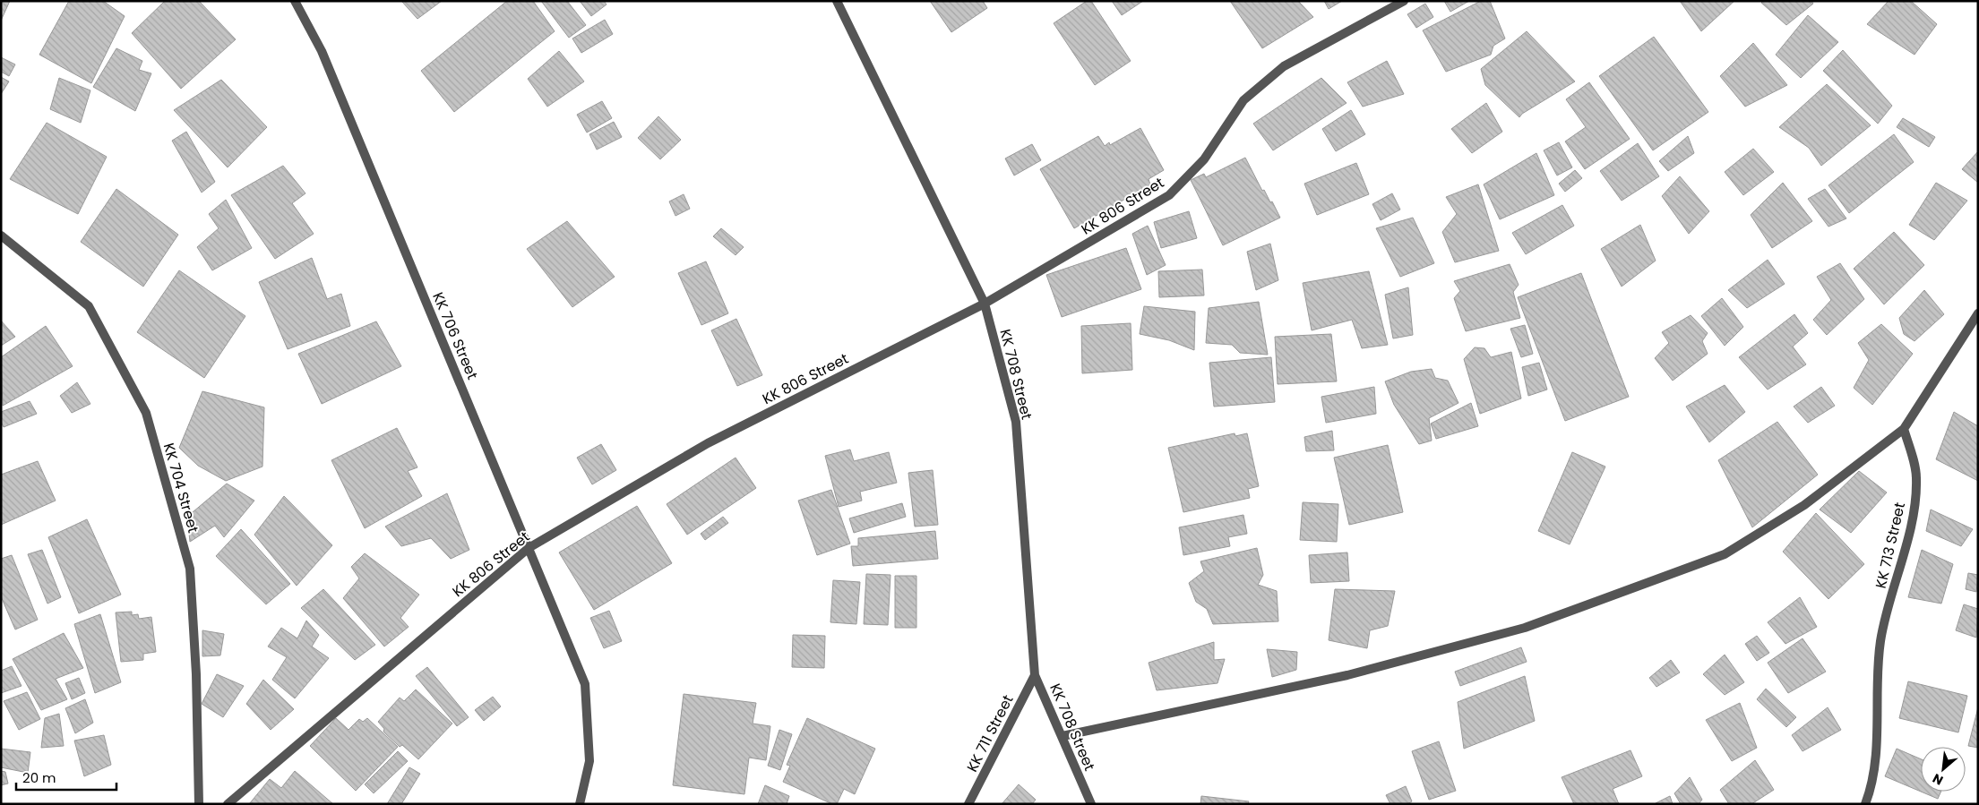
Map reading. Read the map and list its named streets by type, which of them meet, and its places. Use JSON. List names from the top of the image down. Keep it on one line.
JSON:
{"streets":{"street":["KK 806 Street","KK 706 Street","KK 708 Street","KK 704 Street","KK 713 Street","KK 711 Street"]},"crossings":[["KK 806 Street","KK 706 Street"],["KK 806 Street","KK 708 Street"],["KK 708 Street","KK 711 Street"]],"scale_bar":"20 m","north":"bottom left"}
